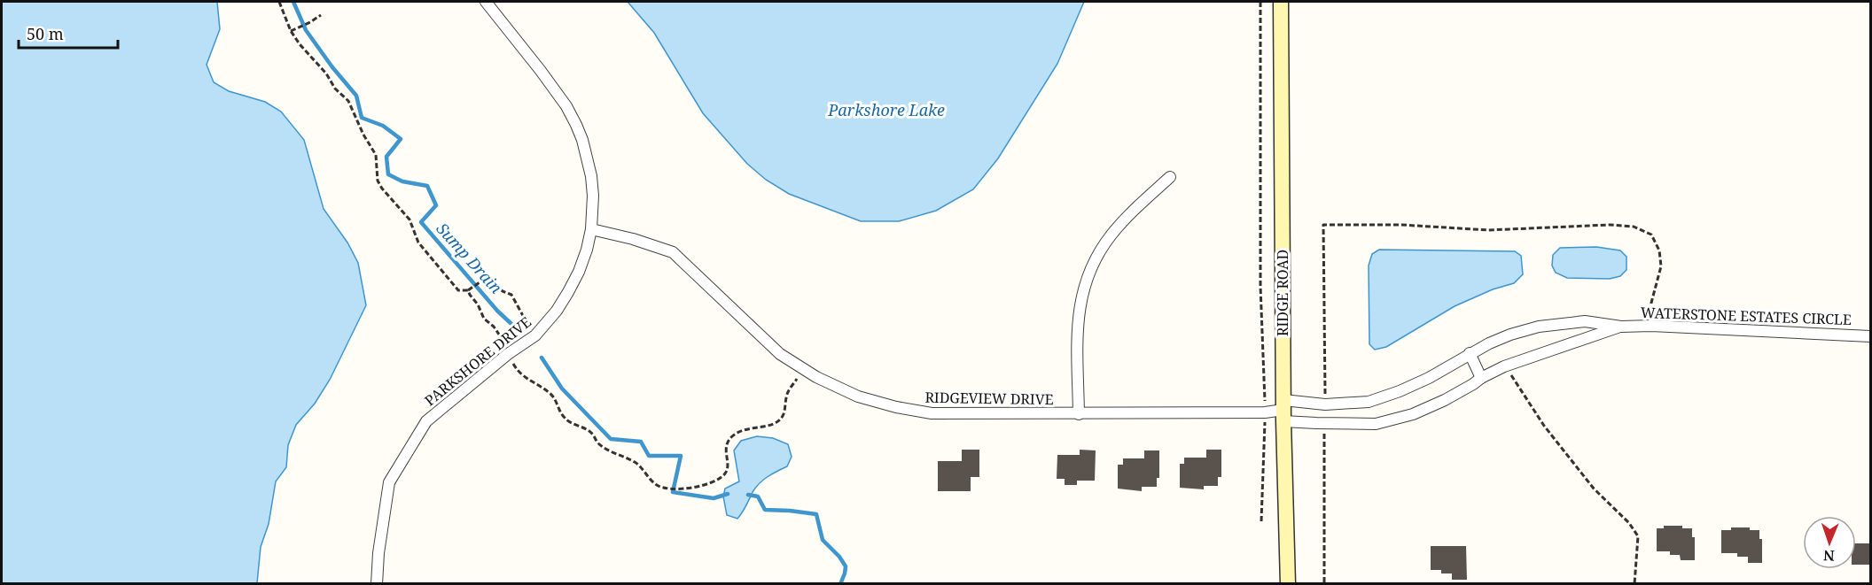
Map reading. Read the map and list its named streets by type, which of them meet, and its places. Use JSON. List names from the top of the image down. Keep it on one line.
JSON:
{"streets":{"street":["RIDGE ROAD","WATERSTONE ESTATES CIRCLE","PARKSHORE DRIVE","RIDGEVIEW DRIVE"]},"crossings":[["RIDGE ROAD","WATERSTONE ESTATES CIRCLE"],["RIDGE ROAD","RIDGEVIEW DRIVE"],["WATERSTONE ESTATES CIRCLE","RIDGEVIEW DRIVE"],["PARKSHORE DRIVE","RIDGEVIEW DRIVE"]],"water":["Parkshore Lake","Sump Drain"],"scale_bar":"50 m","north":"bottom"}
